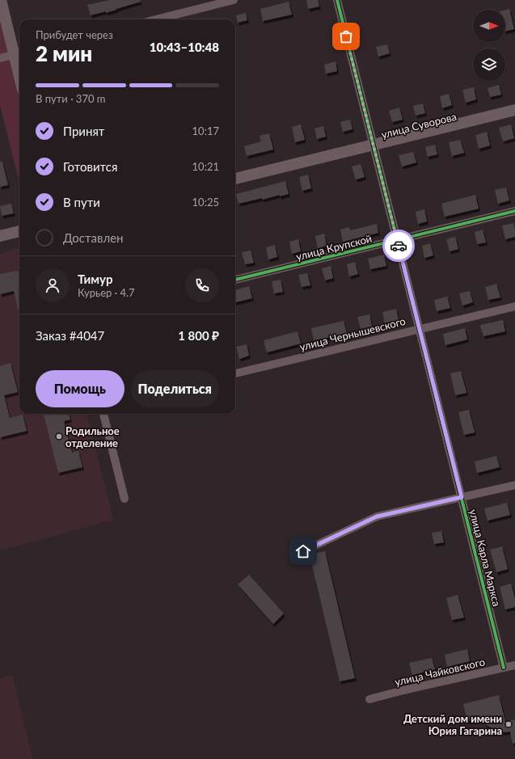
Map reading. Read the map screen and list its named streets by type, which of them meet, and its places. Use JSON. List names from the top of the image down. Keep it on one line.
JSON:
{"streets":{"street":["улица Суворова","улица Крупской","улица Чернышевского","улица Карла Маркса","улица Чайковского"]},"crossings":[["улица Суворова","улица Карла Маркса"],["улица Крупской","улица Карла Маркса"],["улица Чернышевского","улица Карла Маркса"],["улица Карла Маркса","улица Чайковского"]],"places":["Родильное отделение","Детский дом имени Юрия Гагарина"],"north":"right","page":{"heading":["2 мин","Прибудет через","10:43–10:48"],"panel":["Тимур","Курьер · 4.7","Заказ #4047","1 800 ₽"],"bar":"В пути · 370 m","list":[["Принят","10:17"],["Готовится","10:21"],["В пути","10:25"],"Доставлен"],"buttons":["Помощь","Поделиться"]}}
